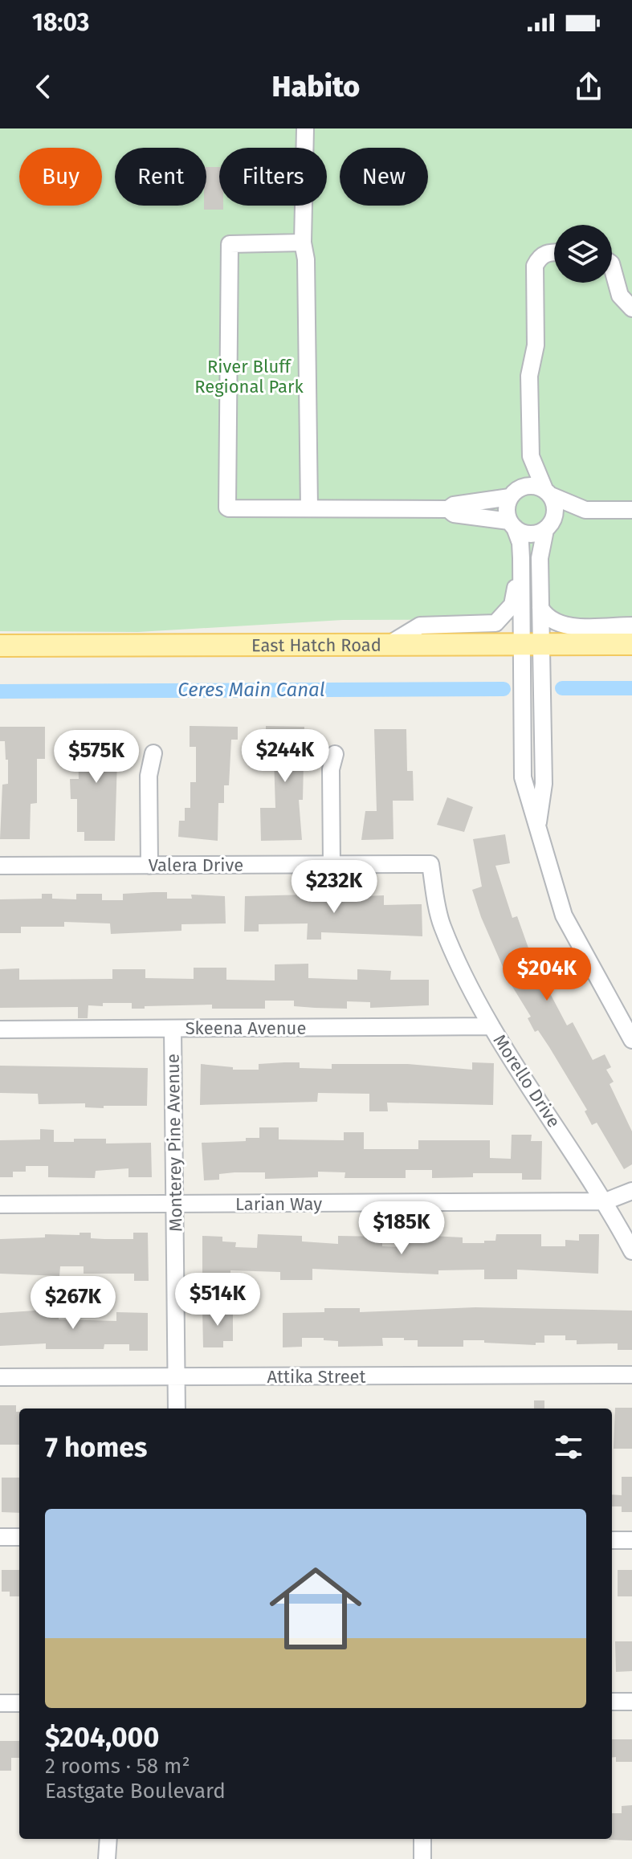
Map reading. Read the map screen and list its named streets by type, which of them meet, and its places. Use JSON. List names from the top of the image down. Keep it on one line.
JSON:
{"streets":{"main road":["East Hatch Road"],"street":["Valera Drive","Skeena Avenue","Morello Drive","Monterey Pine Avenue","Larian Way","Attika Street"]},"crossings":[["Valera Drive","Morello Drive"],["Skeena Avenue","Morello Drive"],["Skeena Avenue","Monterey Pine Avenue"],["Morello Drive","Larian Way"],["Monterey Pine Avenue","Larian Way"],["Monterey Pine Avenue","Attika Street"]],"water":["Ceres Main Canal"],"parks":["River Bluff Regional Park"],"page":{"status":"18:03","header":"Habito","chip":["Buy","Rent","Filters","New"],"price":["$244K","$575K","$232K","$204K","$185K","$514K","$267K"],"heading":"7 homes","list":[{"name":"$204,000","note":"2 rooms · 58 m² · Eastgate Boulevard"}]}}
